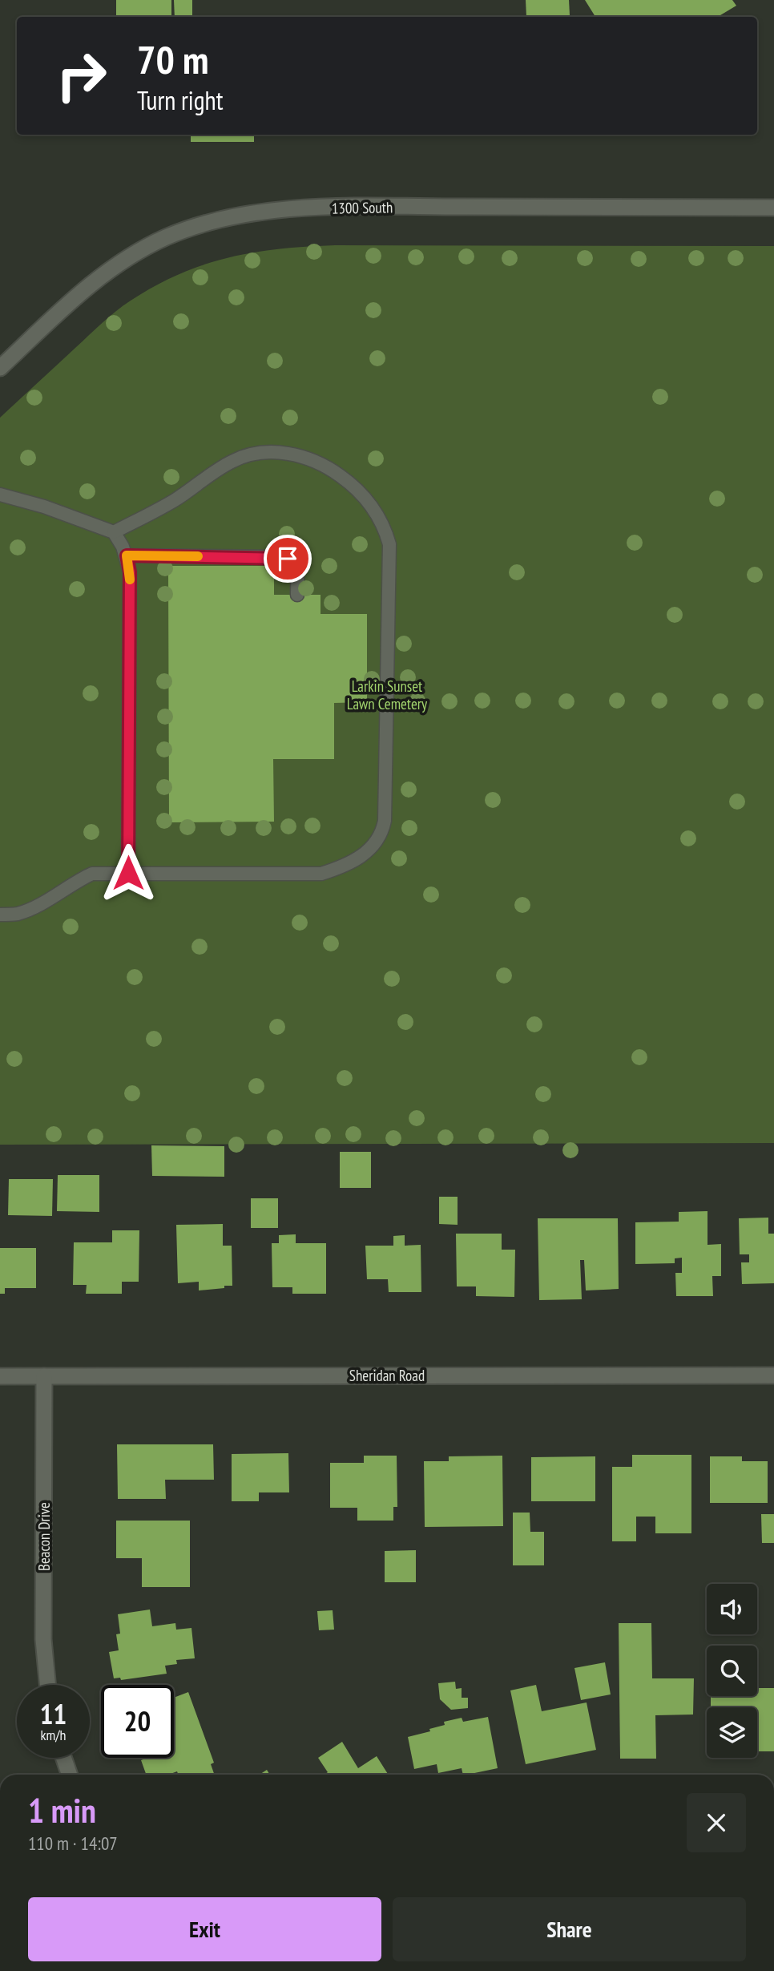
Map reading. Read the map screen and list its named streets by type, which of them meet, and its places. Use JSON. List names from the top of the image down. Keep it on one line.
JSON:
{"streets":{"street":["1300 South","Sheridan Road","Beacon Drive"]},"crossings":[["Sheridan Road","Beacon Drive"]],"parks":["Larkin Sunset Lawn Cemetery"],"page":{"turn":["70 m","Turn right"],"speed":"11 km/h","limit":"20","heading":["1 min","110 m · 14:07"],"buttons":["Exit","Share"]}}
